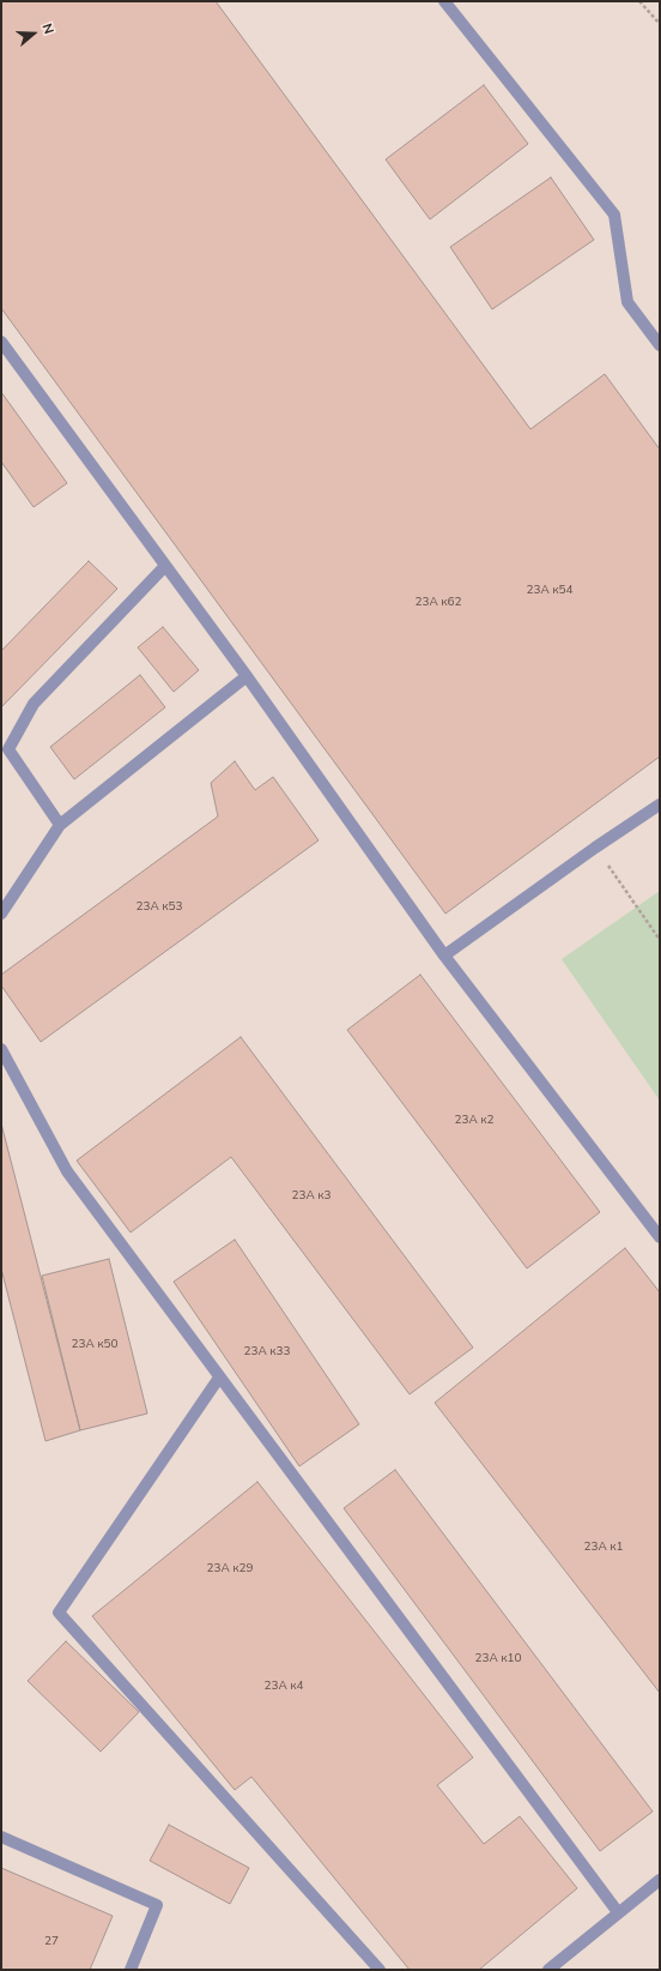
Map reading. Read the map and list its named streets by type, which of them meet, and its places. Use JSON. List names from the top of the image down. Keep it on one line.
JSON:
{"house_numbers":["23А к54","23А к62","23А к53","23А к2","23А к3","23А к50","23А к33","23А к1","23А к29","23А к10","23А к4","27"],"north":"right"}
